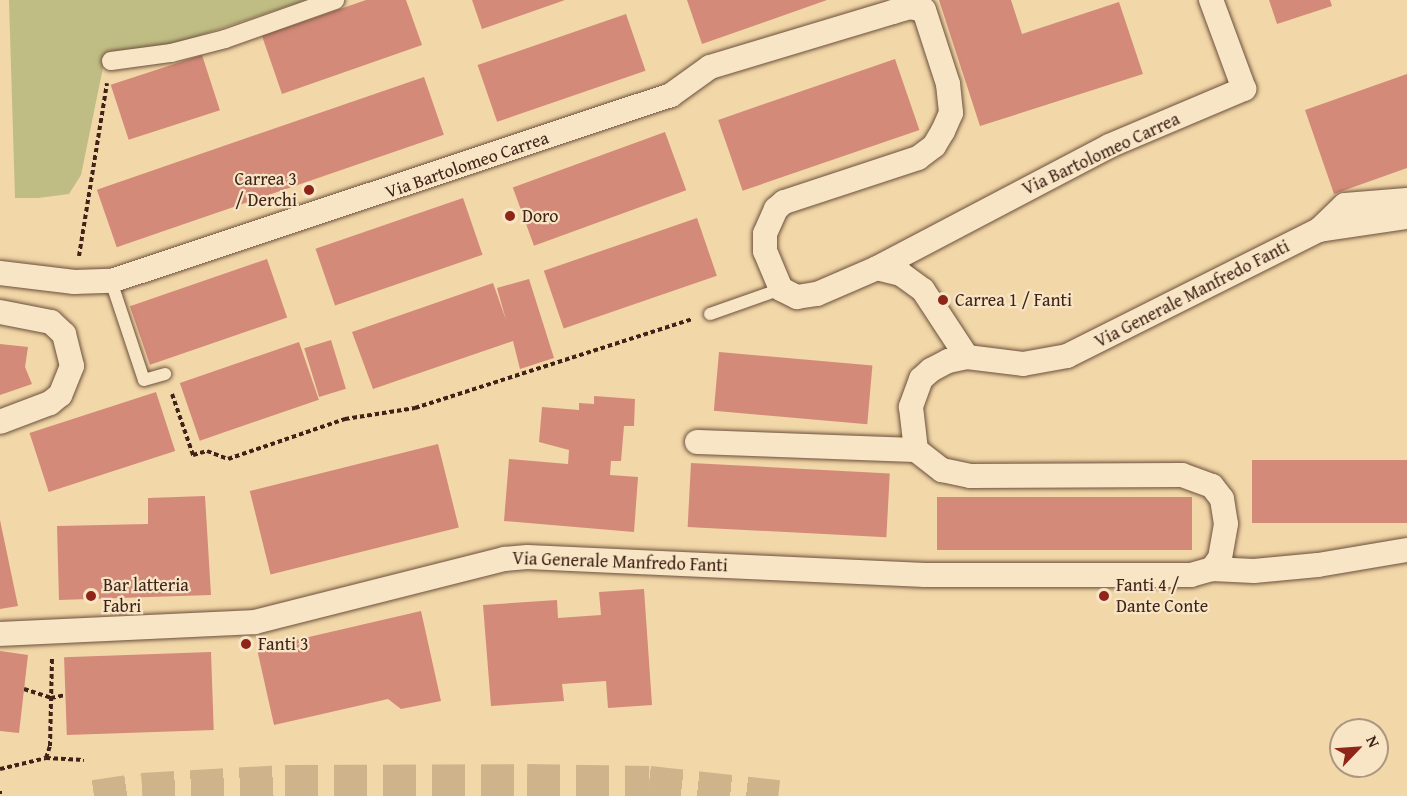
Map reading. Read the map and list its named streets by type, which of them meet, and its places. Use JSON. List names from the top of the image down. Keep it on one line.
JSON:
{"streets":{"street":["Via Bartolomeo Carrea","Via Generale Manfredo Fanti"]},"places":["Carrea 3 / Derchi","Doro","Carrea 1 / Fanti","Bar latteria Fabri","Fanti 4 / Dante Conte","Fanti 3"],"north":"top right"}
